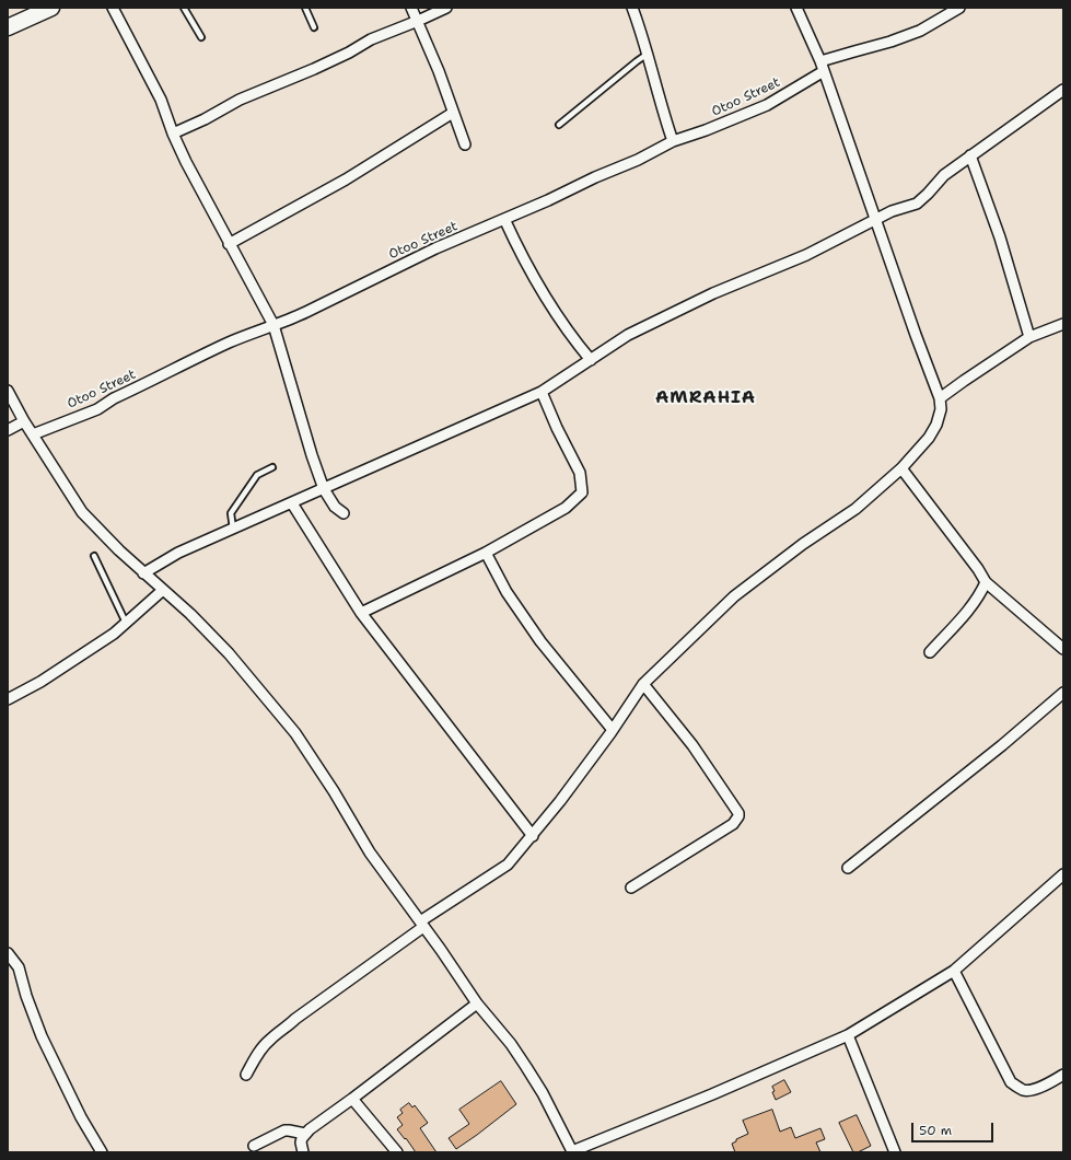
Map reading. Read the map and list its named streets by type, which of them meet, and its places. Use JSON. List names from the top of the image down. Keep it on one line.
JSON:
{"streets":{"street":["Otoo Street"]},"districts":["AMRAHIA"],"scale_bar":"50 m"}
